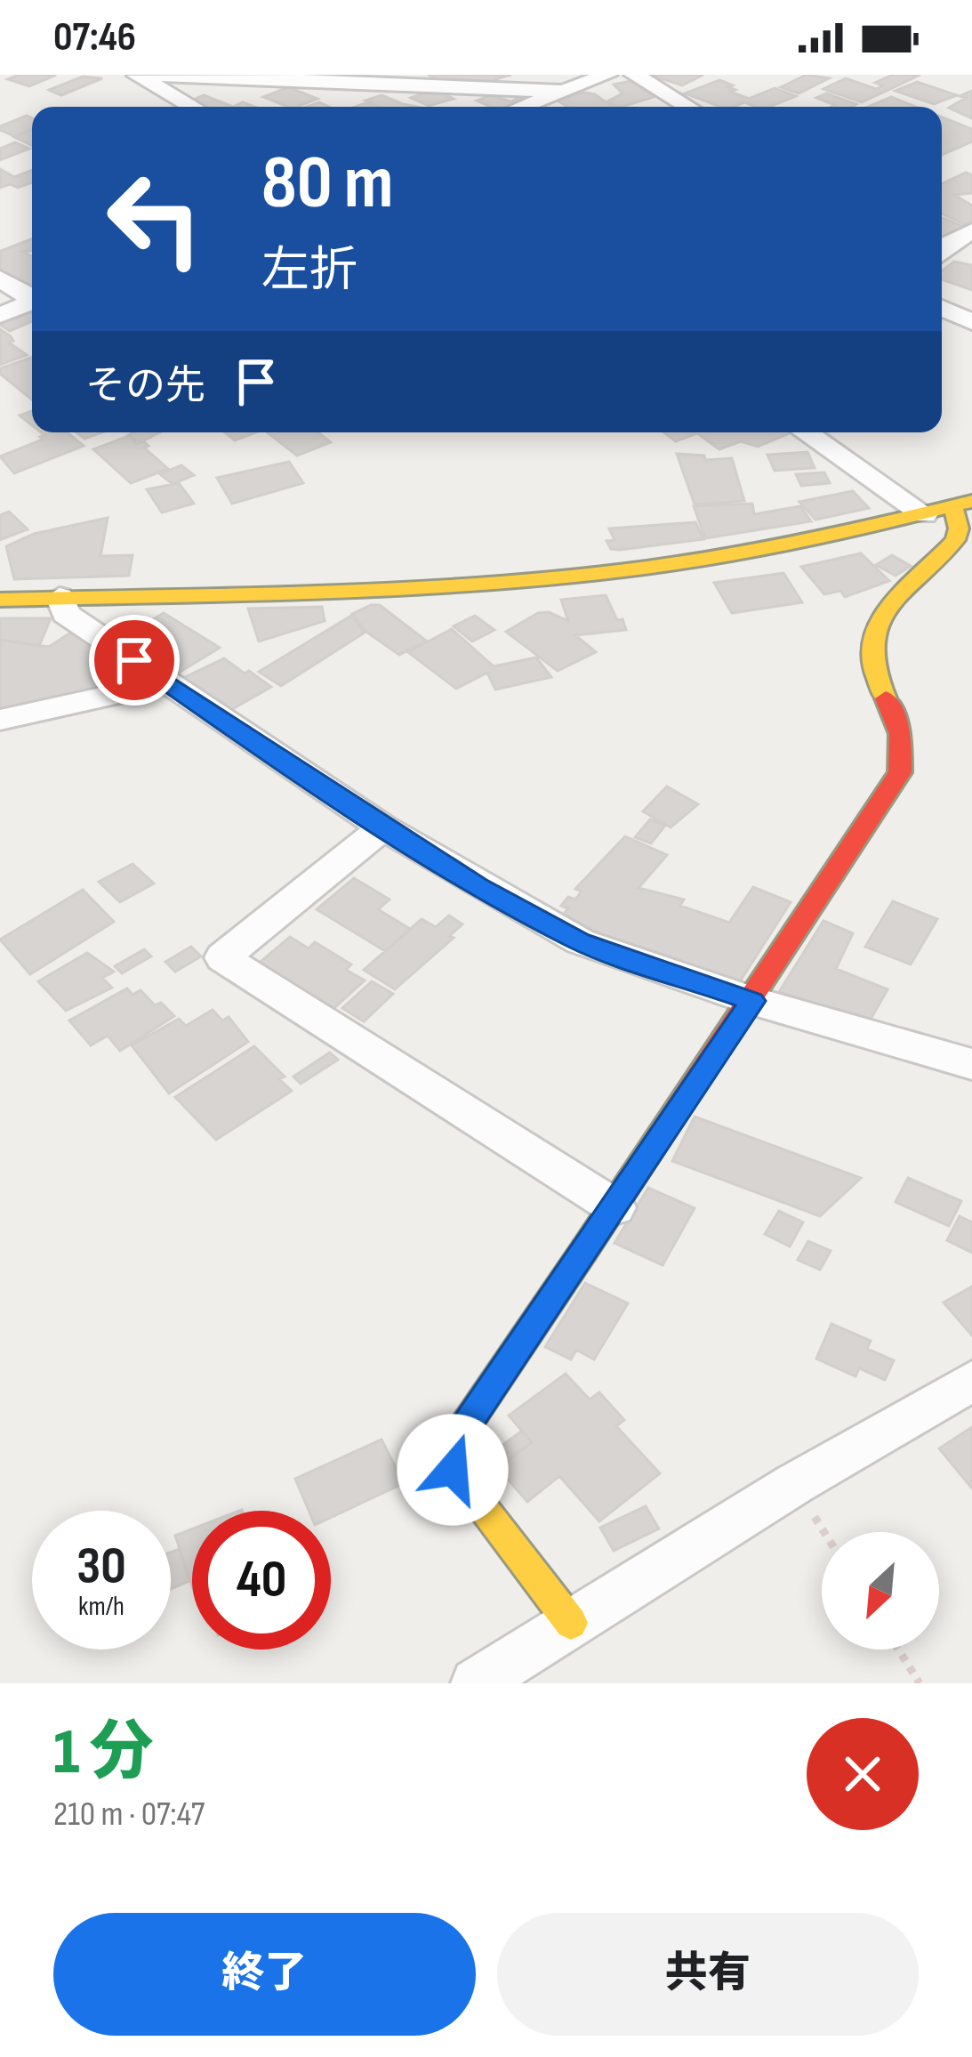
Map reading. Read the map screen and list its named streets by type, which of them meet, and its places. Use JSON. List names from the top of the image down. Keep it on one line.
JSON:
{"north":"bottom left","page":{"status":"07:46","turn":["80 m","左折"],"then":"その先","speed":"30 km/h","limit":"40","heading":["1 分","210 m · 07:47"],"buttons":["終了","共有"]}}
